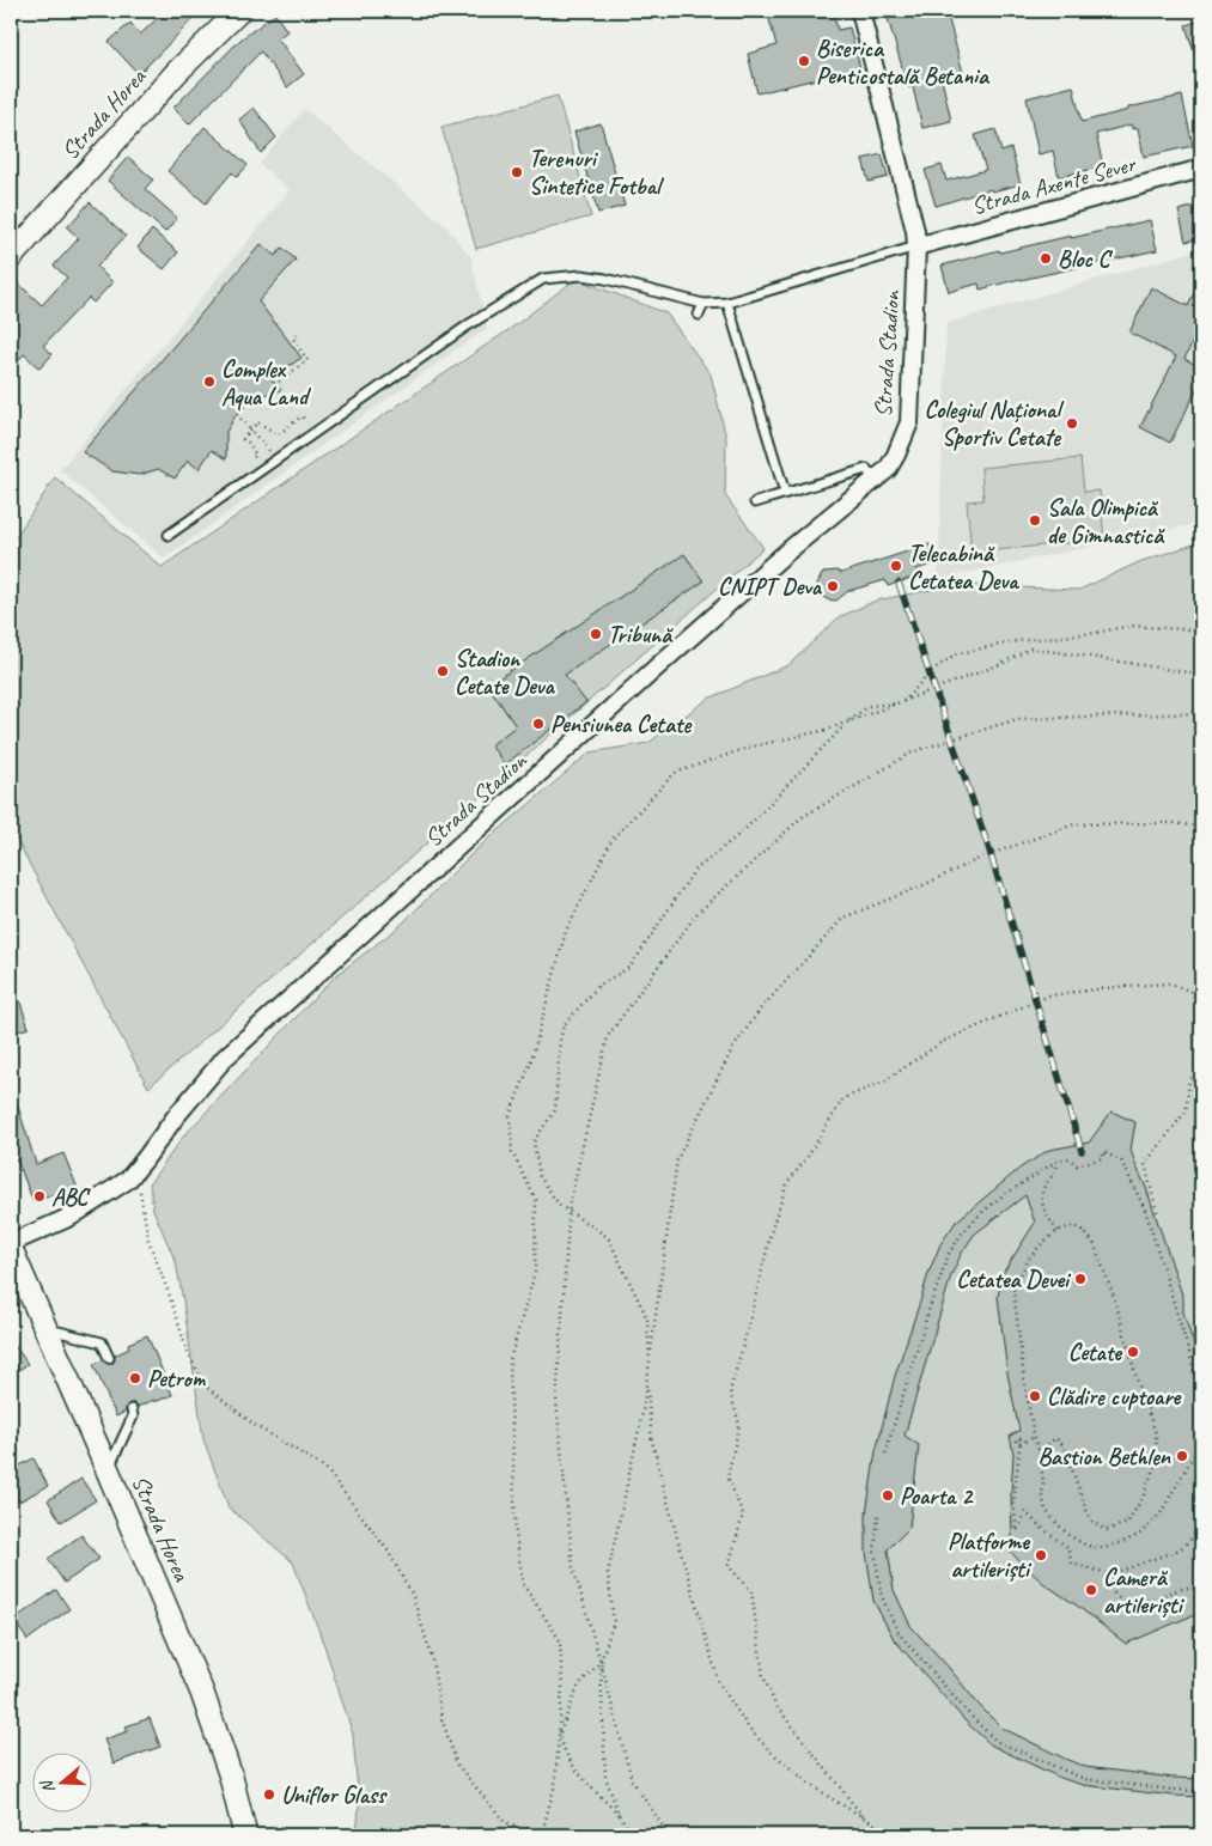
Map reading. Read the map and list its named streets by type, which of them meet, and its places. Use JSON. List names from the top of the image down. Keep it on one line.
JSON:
{"streets":{"main road":["Strada Horea"],"street":["Strada Axente Sever","Strada Stadion"]},"crossings":[["Strada Axente Sever","Strada Stadion"]],"places":["Biserica Penticostală Betania","Terenuri Sintetice Fotbal","Bloc C","Complex Aqua Land","Colegiul Național Sportiv Cetate","Sala Olimpică de Gimnastică","Telecabină Cetatea Deva","CNIPT Deva","Tribună","Stadion Cetate Deva","Pensiunea Cetate","ABC","Cetatea Devei","Cetate","Petrom","Clădire cuptoare","Bastion Bethlen","Poarta 2","Platforme artileriști","Cameră artileriști","Uniflor Glass"],"north":"left"}
